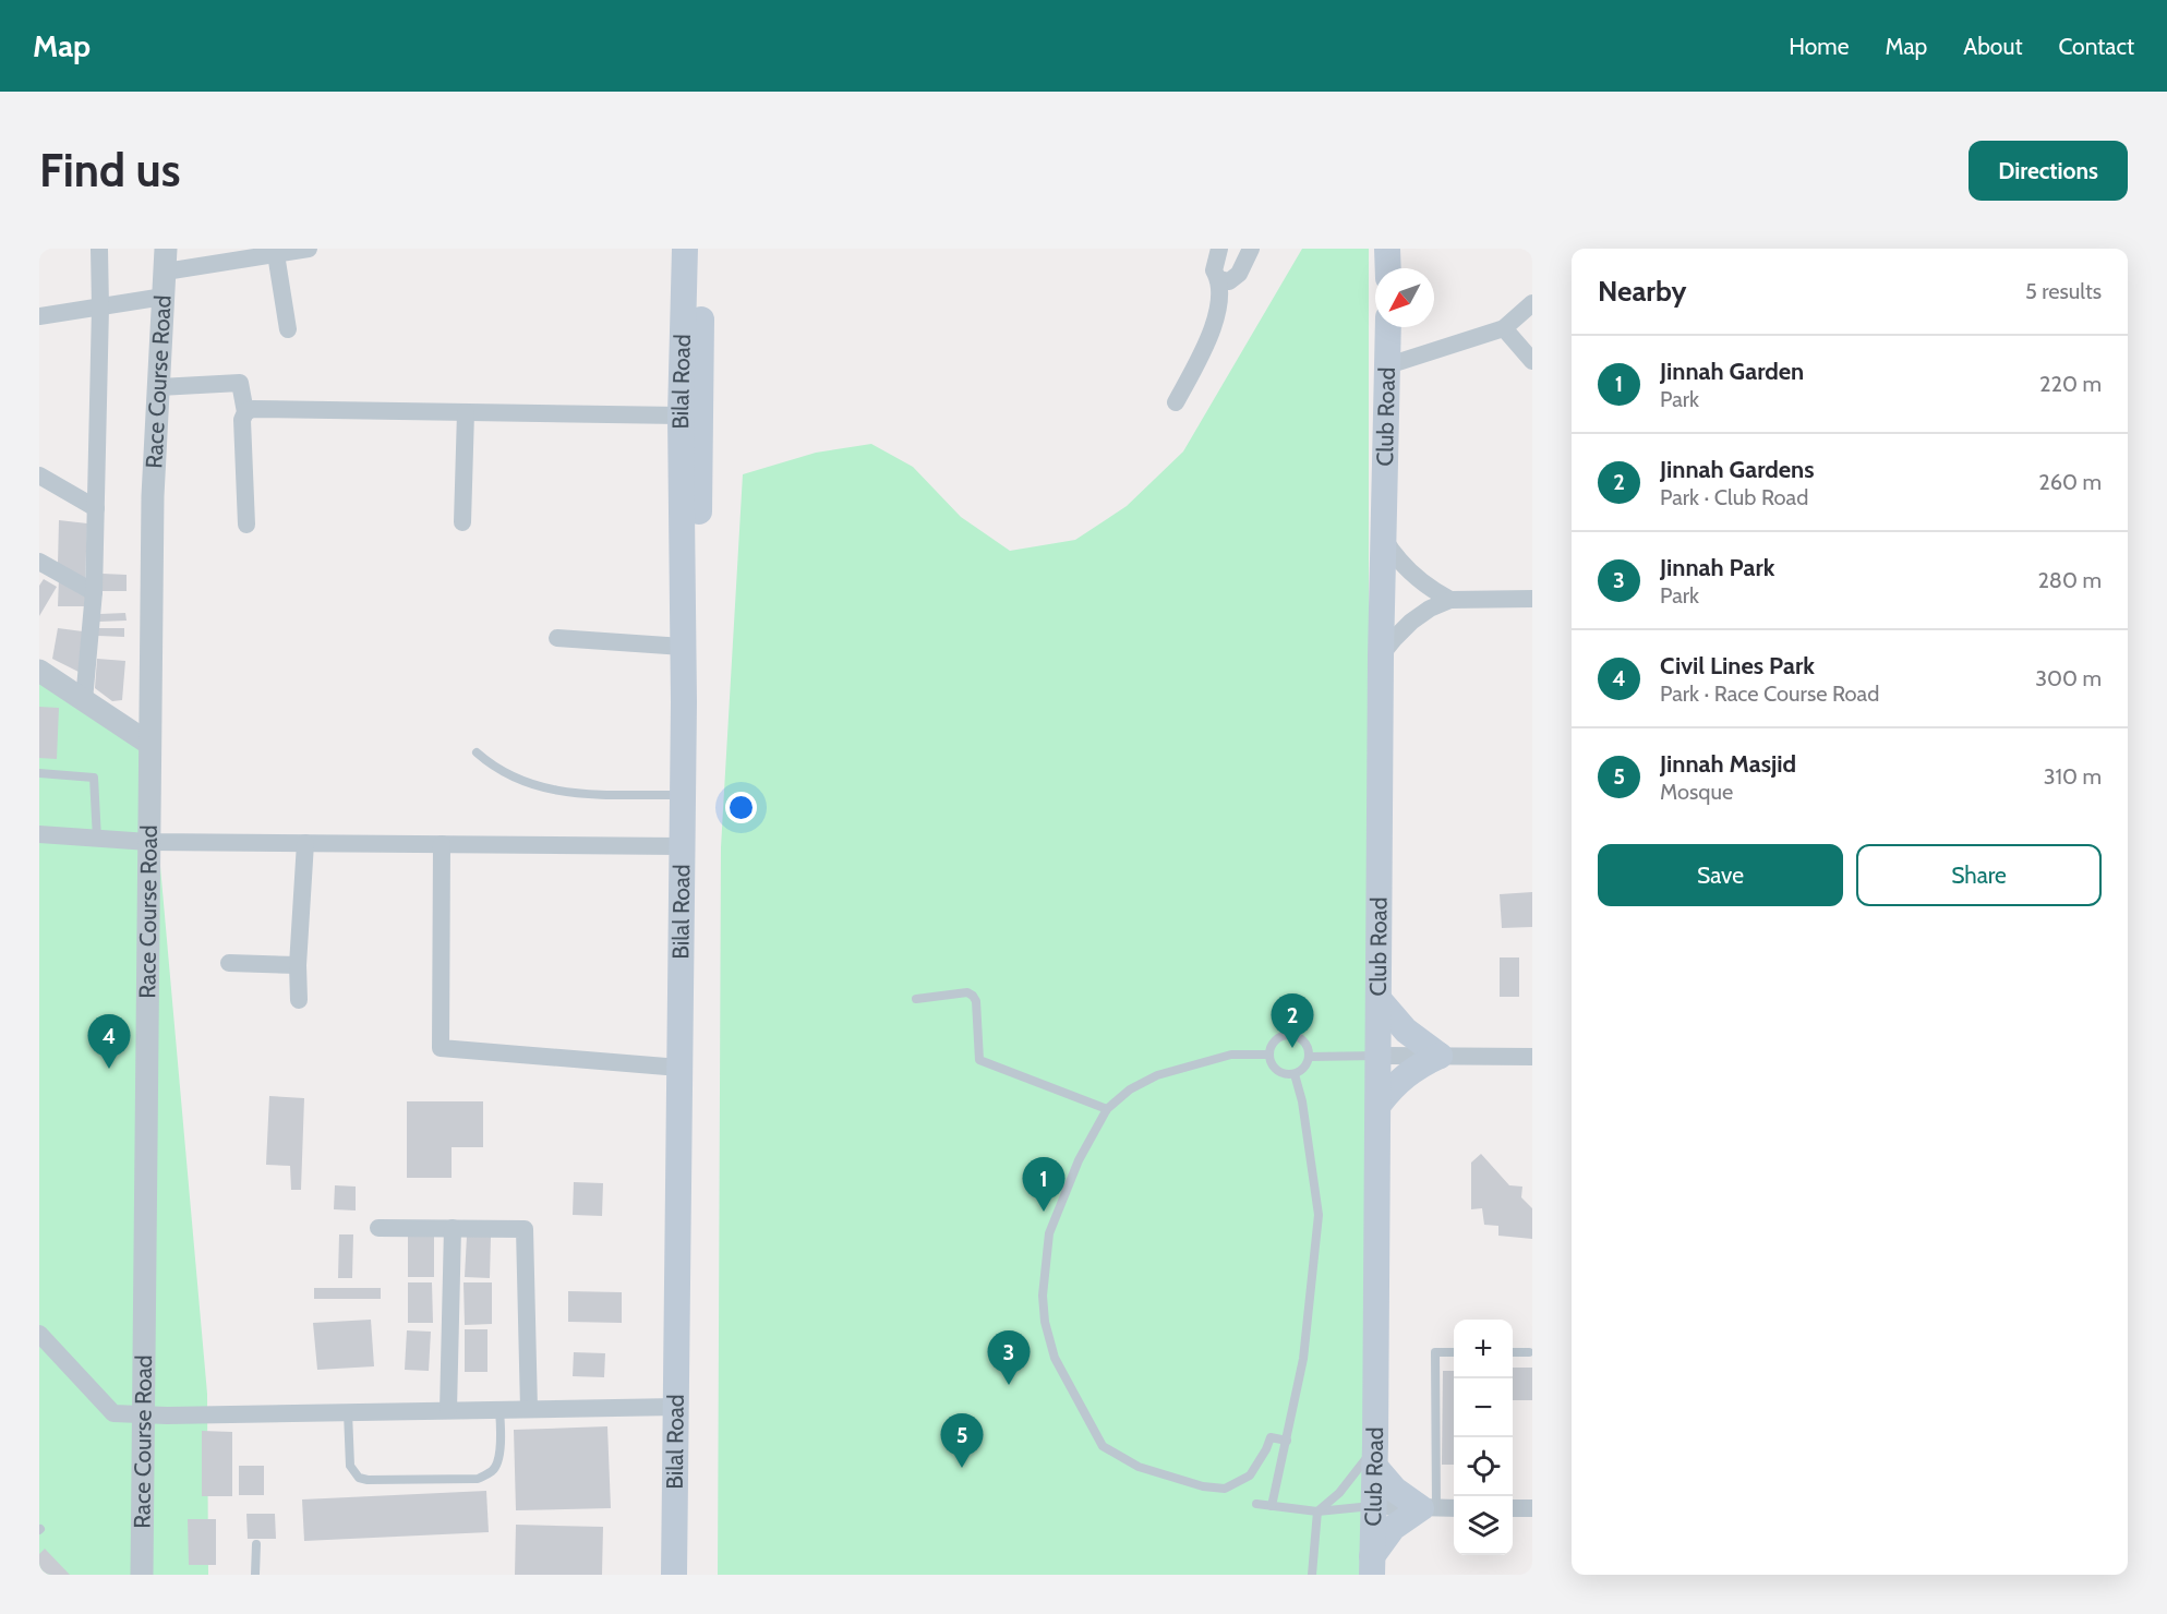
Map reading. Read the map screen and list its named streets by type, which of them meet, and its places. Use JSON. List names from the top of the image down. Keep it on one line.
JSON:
{"streets":{"main road":["Bilal Road","Club Road"],"street":["Race Course Road"]},"north":"bottom left","page":{"header":"Map","nav":["Home","Map","About","Contact"],"buttons":["Directions",["Save","Share"]],"title":"Find us","heading":["Nearby","5 results"],"list":[{"mark":"1","name":"Jinnah Garden","note":"Park","value":"220 m"},{"mark":"2","name":"Jinnah Gardens","note":"Park · Club Road","value":"260 m"},{"mark":"3","name":"Jinnah Park","note":"Park","value":"280 m"},{"mark":"4","name":"Civil Lines Park","note":"Park · Race Course Road","value":"300 m"},{"mark":"5","name":"Jinnah Masjid","note":"Mosque","value":"310 m"}],"pins":["2","4","1","3","5"],"map_buttons":["+","−"]}}
